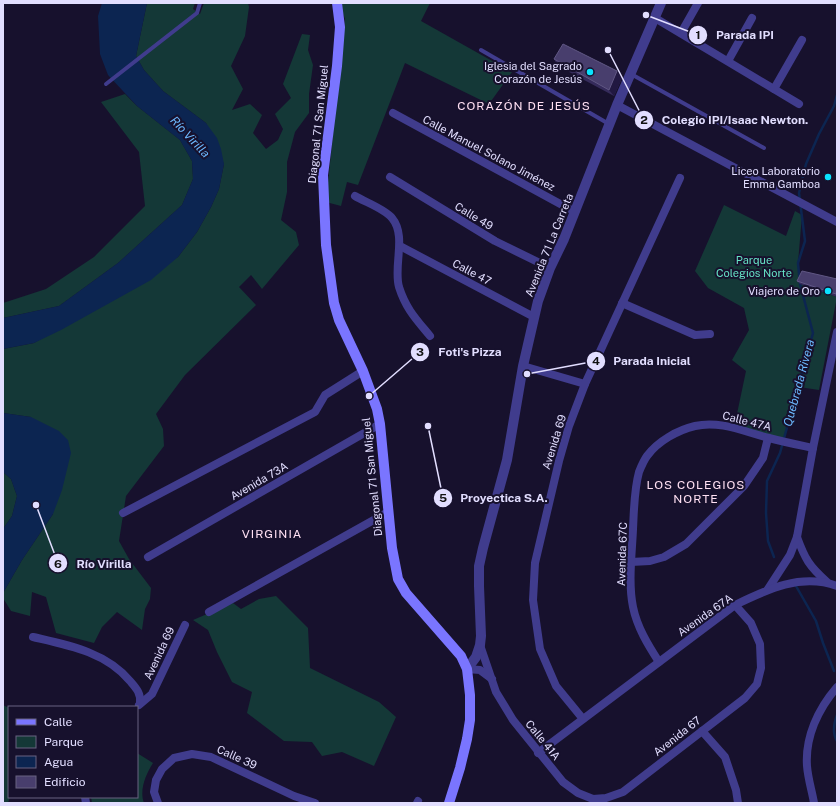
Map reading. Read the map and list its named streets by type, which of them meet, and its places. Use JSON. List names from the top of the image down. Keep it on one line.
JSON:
{"streets":{"main road":["Diagonal 71 San Miguel"],"street":["Calle Manuel Solano Jiménez","Calle 49","Avenida 71 La Carreta","Calle 47","Calle 47A","Avenida 69","Avenida 73A","Avenida 67C","Avenida 67A","Avenida 67","Calle 41A","Calle 39"]},"crossings":[["Diagonal 71 San Miguel","Avenida 71 La Carreta"],["Diagonal 71 San Miguel","Avenida 73A"],["Calle Manuel Solano Jiménez","Avenida 71 La Carreta"],["Calle 49","Avenida 71 La Carreta"],["Avenida 71 La Carreta","Calle 47"],["Avenida 71 La Carreta","Calle 41A"],["Calle 47A","Avenida 67C"],["Avenida 69","Avenida 67A"],["Avenida 67C","Avenida 67A"],["Avenida 67A","Avenida 67"],["Avenida 67A","Calle 41A"],["Avenida 67","Calle 41A"]],"districts":["CORAZÓN DE JESÚS","LOS COLEGIOS NORTE","VIRGINIA"],"water":["Río Virilla","Quebrada Rivera"],"parks":["Parque Colegios Norte"],"places":["Parada IPI","Colegio IPI/Isaac Newton.","Iglesia del Sagrado Corazón de Jesús","Liceo Laboratorio Emma Gamboa","Viajero de Oro","Parada Inicial","Foti's Pizza","Proyectica S.A.","Río Virilla"],"legend":["Calle","Parque","Agua","Edificio"]}
